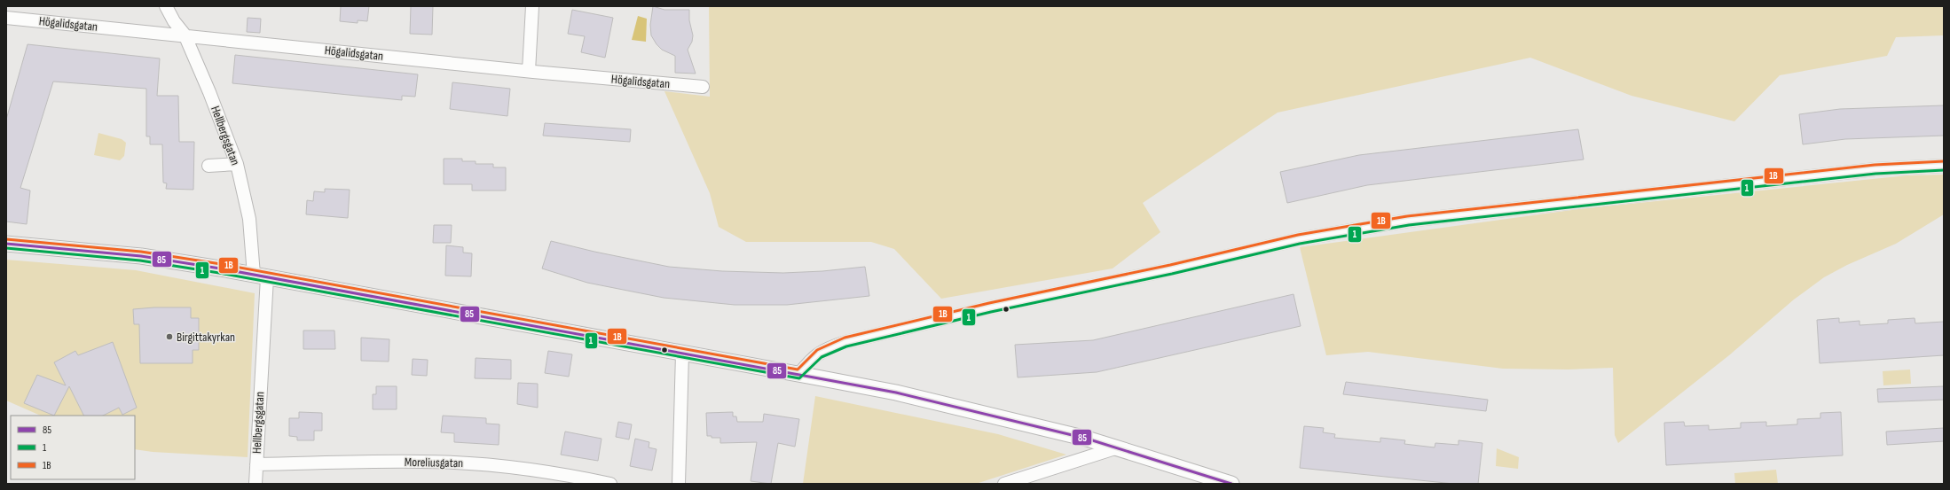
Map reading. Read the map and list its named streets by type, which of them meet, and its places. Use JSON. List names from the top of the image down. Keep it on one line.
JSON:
{"streets":{"street":["Högalidsgatan","Hellbergsgatan","Moreliusgatan"]},"crossings":[["Högalidsgatan","Hellbergsgatan"],["Hellbergsgatan","Moreliusgatan"]],"places":["Birgittakyrkan"],"lines":["transit line 1B","transit line 1","transit line 85"],"legend":["85","1","1B"]}
